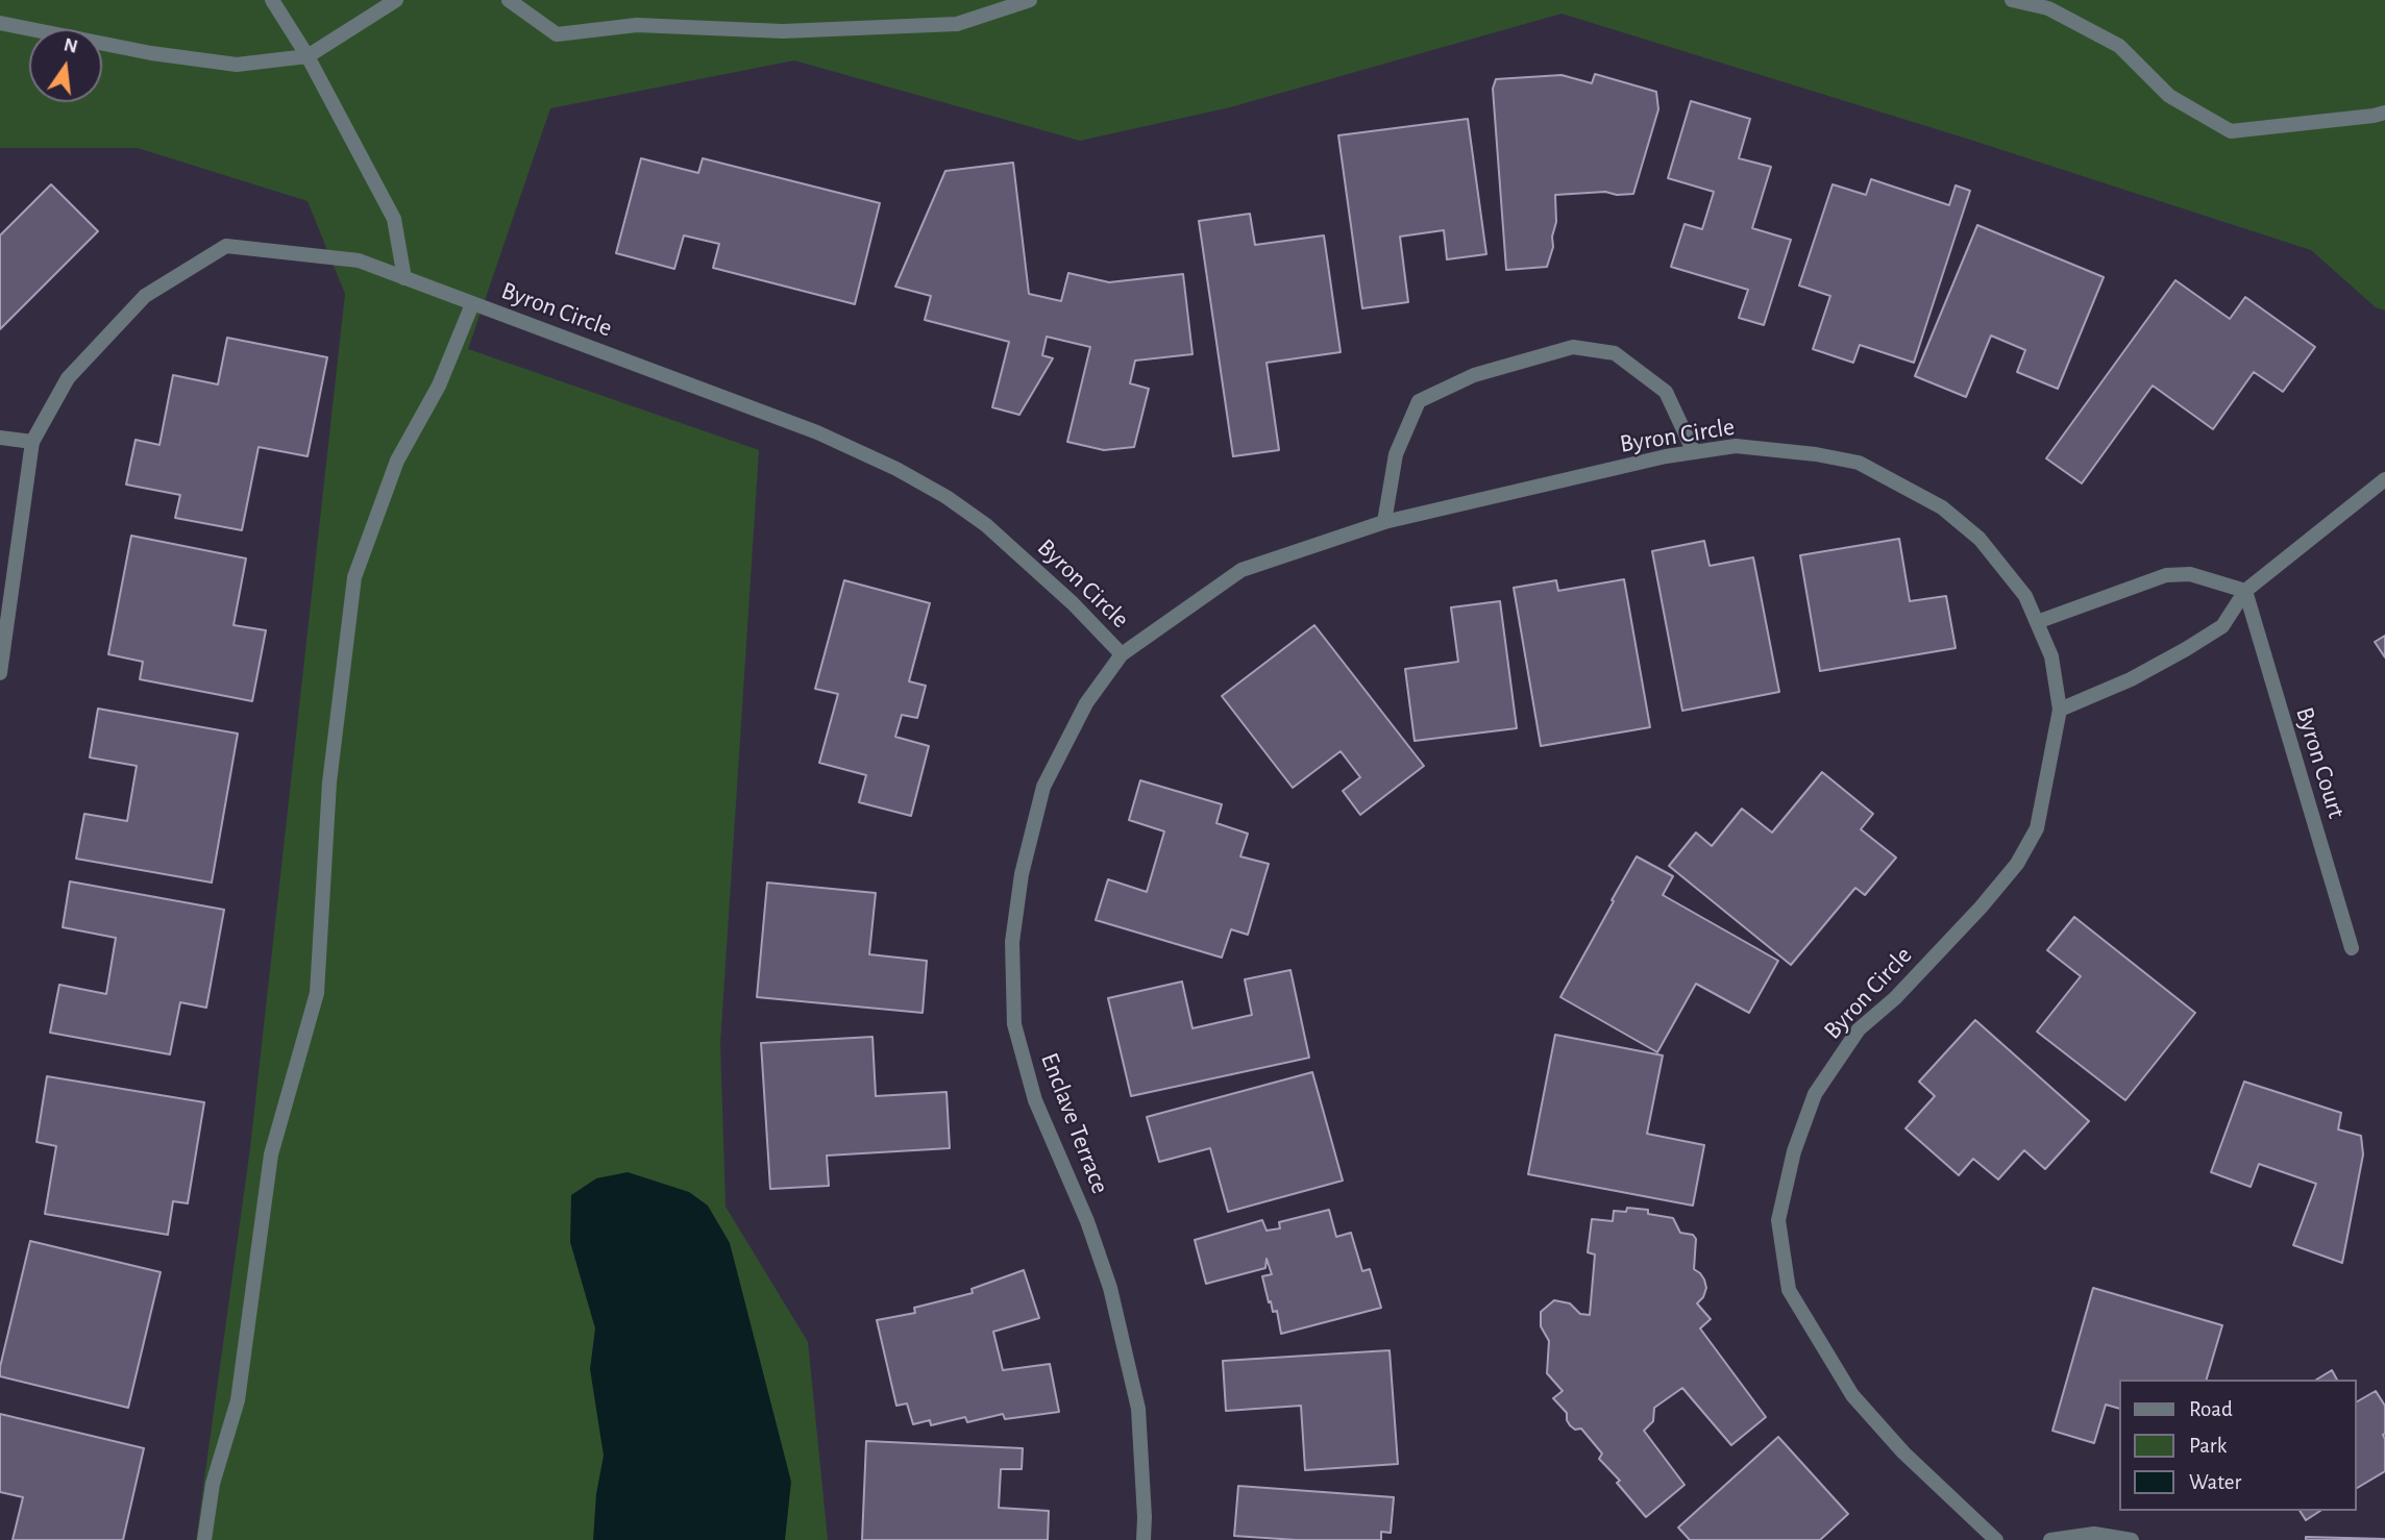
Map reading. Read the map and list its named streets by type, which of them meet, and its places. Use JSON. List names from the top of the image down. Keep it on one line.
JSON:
{"streets":{"street":["Byron Circle","Byron Court","Enclave Terrace"]},"crossings":[["Byron Circle","Enclave Terrace"]],"legend":["Road","Park","Water"],"north":"top"}
